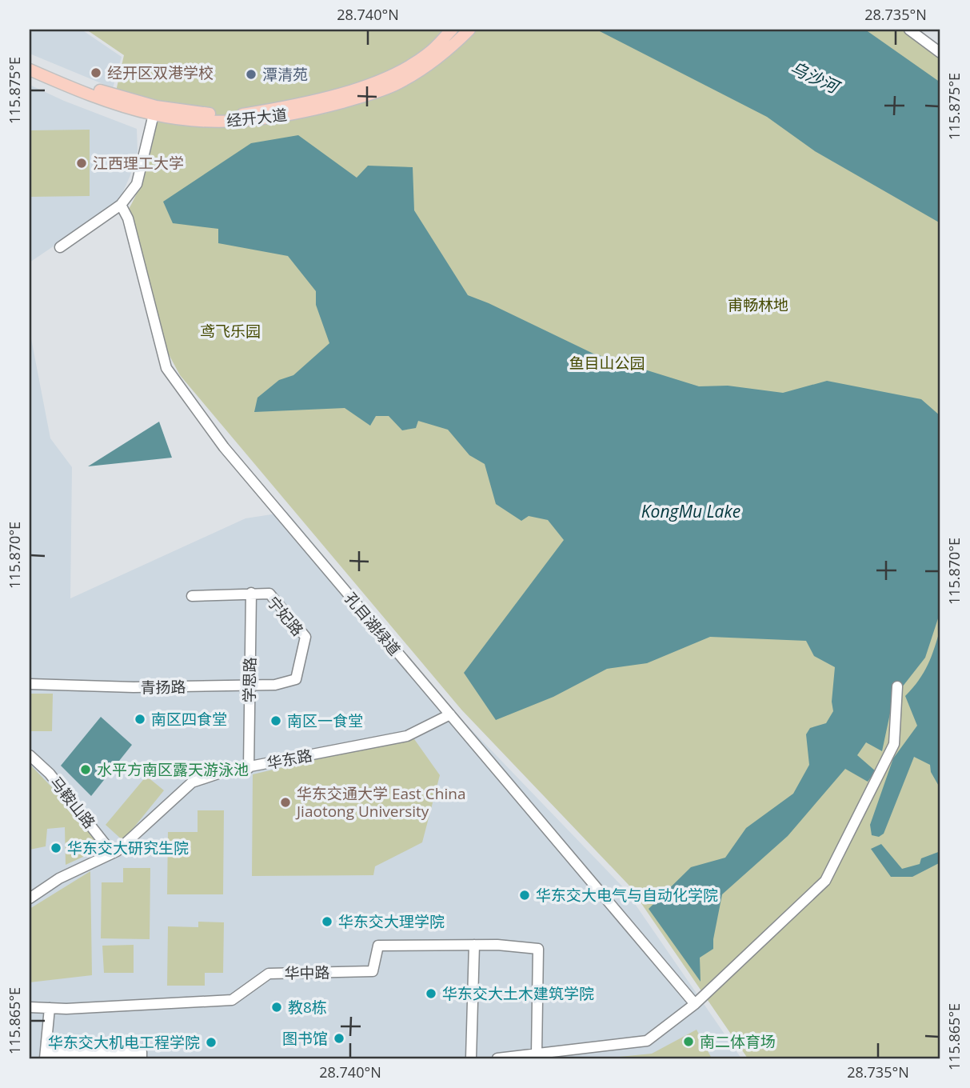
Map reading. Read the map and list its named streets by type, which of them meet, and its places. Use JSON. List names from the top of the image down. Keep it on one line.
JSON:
{"streets":{"main road":["经开大道"],"street":["宁妃路","孔目湖绿道","学思路","青扬路","华东路","马鞍山路","华中路"]},"crossings":[["宁妃路","学思路"],["宁妃路","青扬路"],["孔目湖绿道","华东路"],["学思路","青扬路"],["学思路","华东路"],["华东路","马鞍山路"]],"water":["乌沙河","KongMu Lake"],"parks":["甫畅林地","鸢飞乐园","鱼目山公园"],"places":["经开区双港学校","潭清苑","江西理工大学","南区四食堂","南区一食堂","水平方南区露天游泳池","华东交通大学 East China Jiaotong University","华东交大研究生院","华东交大电气与自动化学院","华东交大理学院","华东交大土木建筑学院","教8栋","图书馆","南二体育场","华东交大机电工程学院"],"coordinates":["28.740°N","28.735°N","115.875°E","115.870°E","115.865°E"]}
